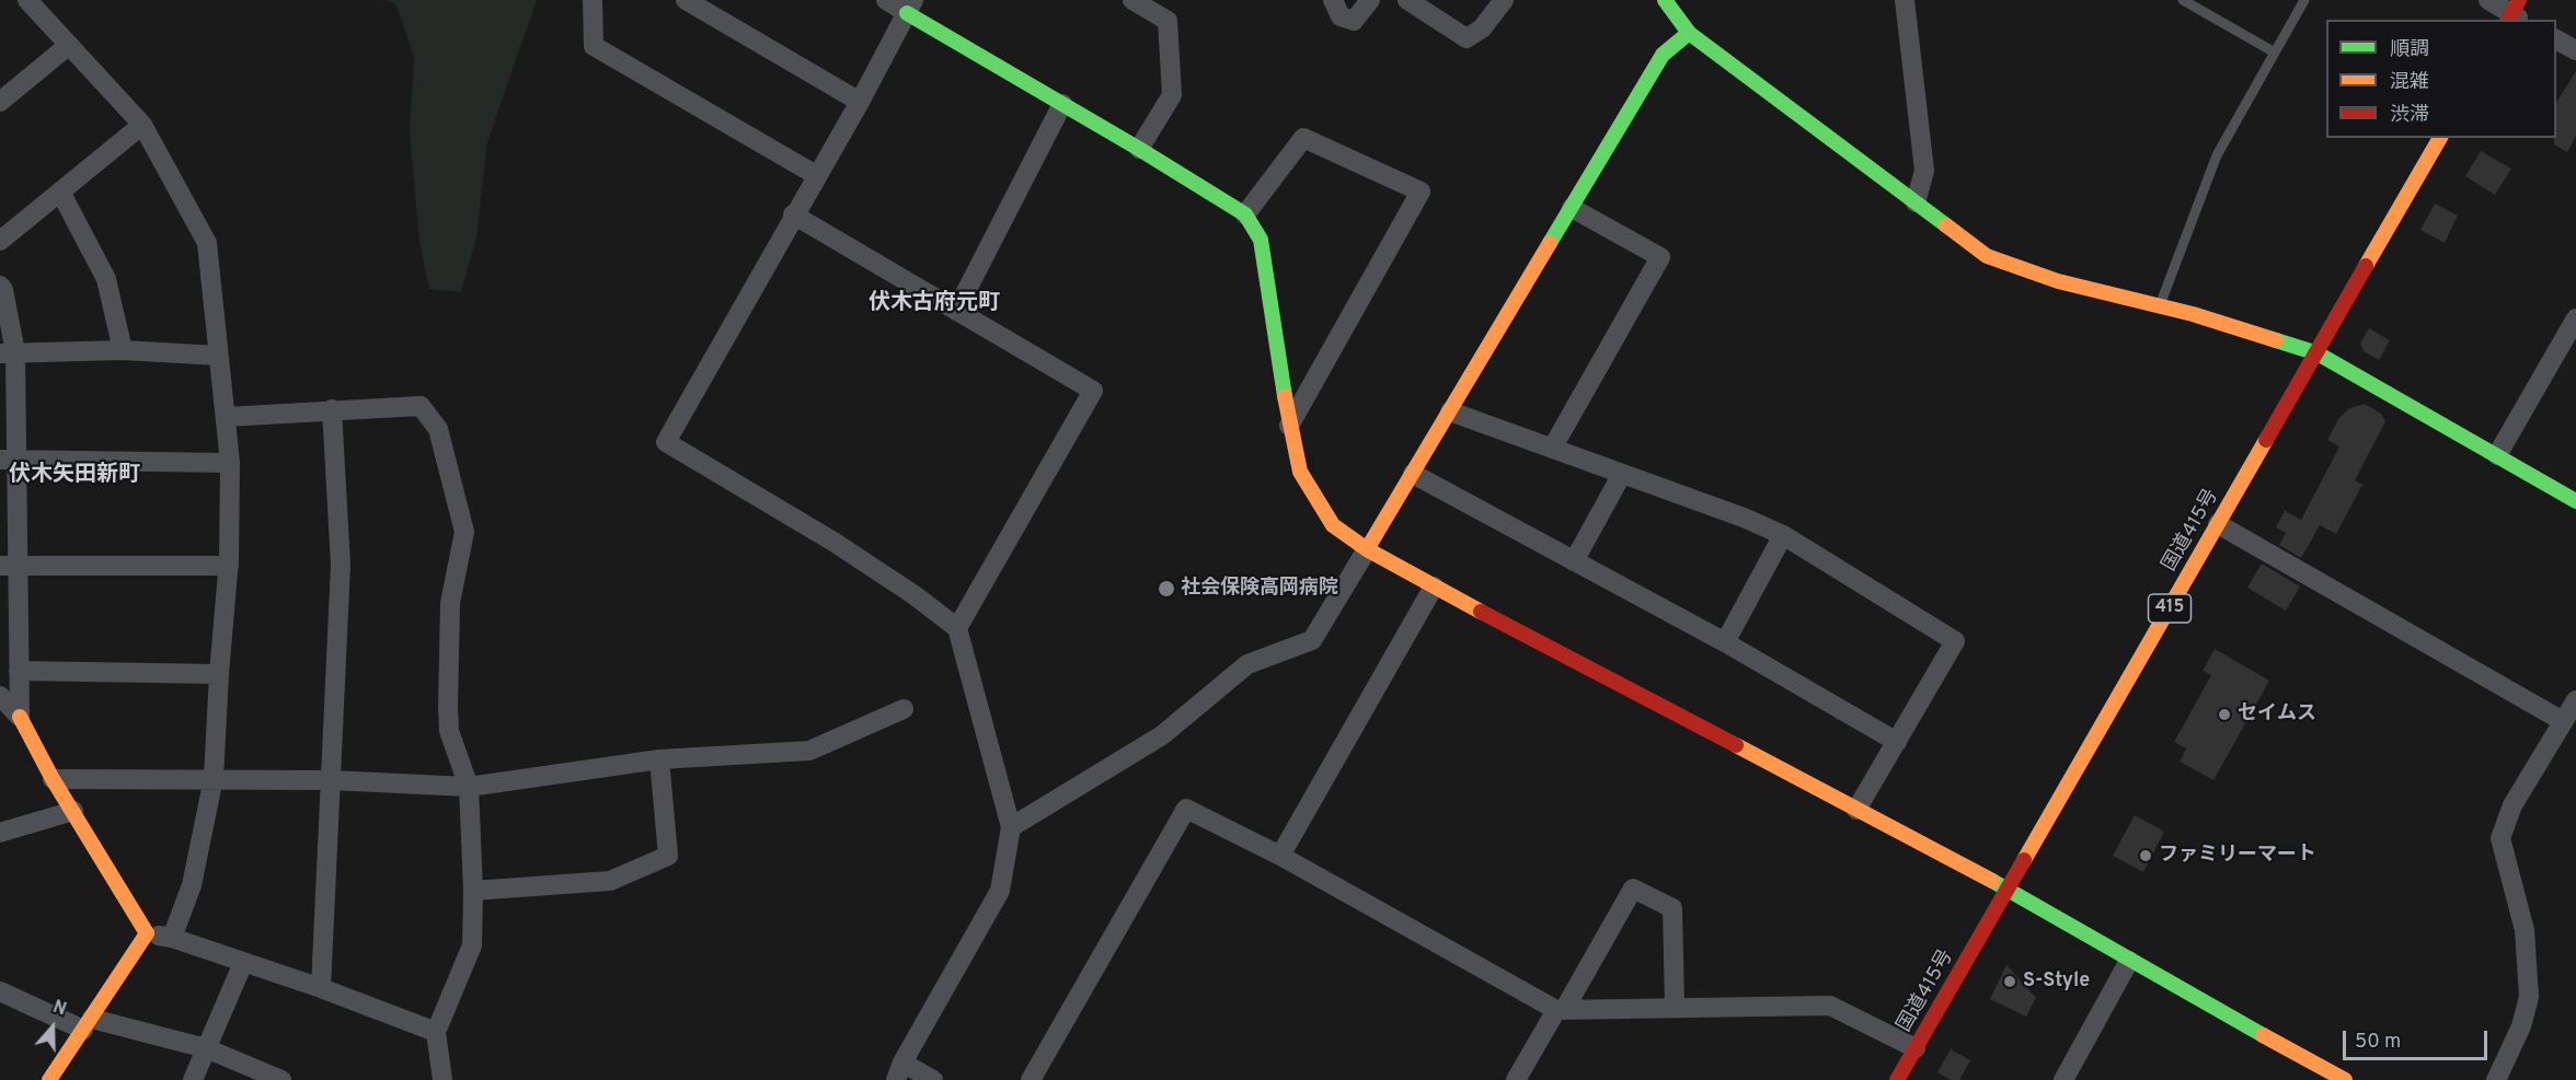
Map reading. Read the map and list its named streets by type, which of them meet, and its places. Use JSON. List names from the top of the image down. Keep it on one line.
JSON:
{"streets":{"main road":["国道415号","415"]},"districts":["伏木古府元町","伏木矢田新町"],"places":["社会保険高岡病院","セイムス","ファミリーマート","S-Style"],"legend":["順調","混雑","渋滞"],"scale_bar":"50 m","north":"top"}
